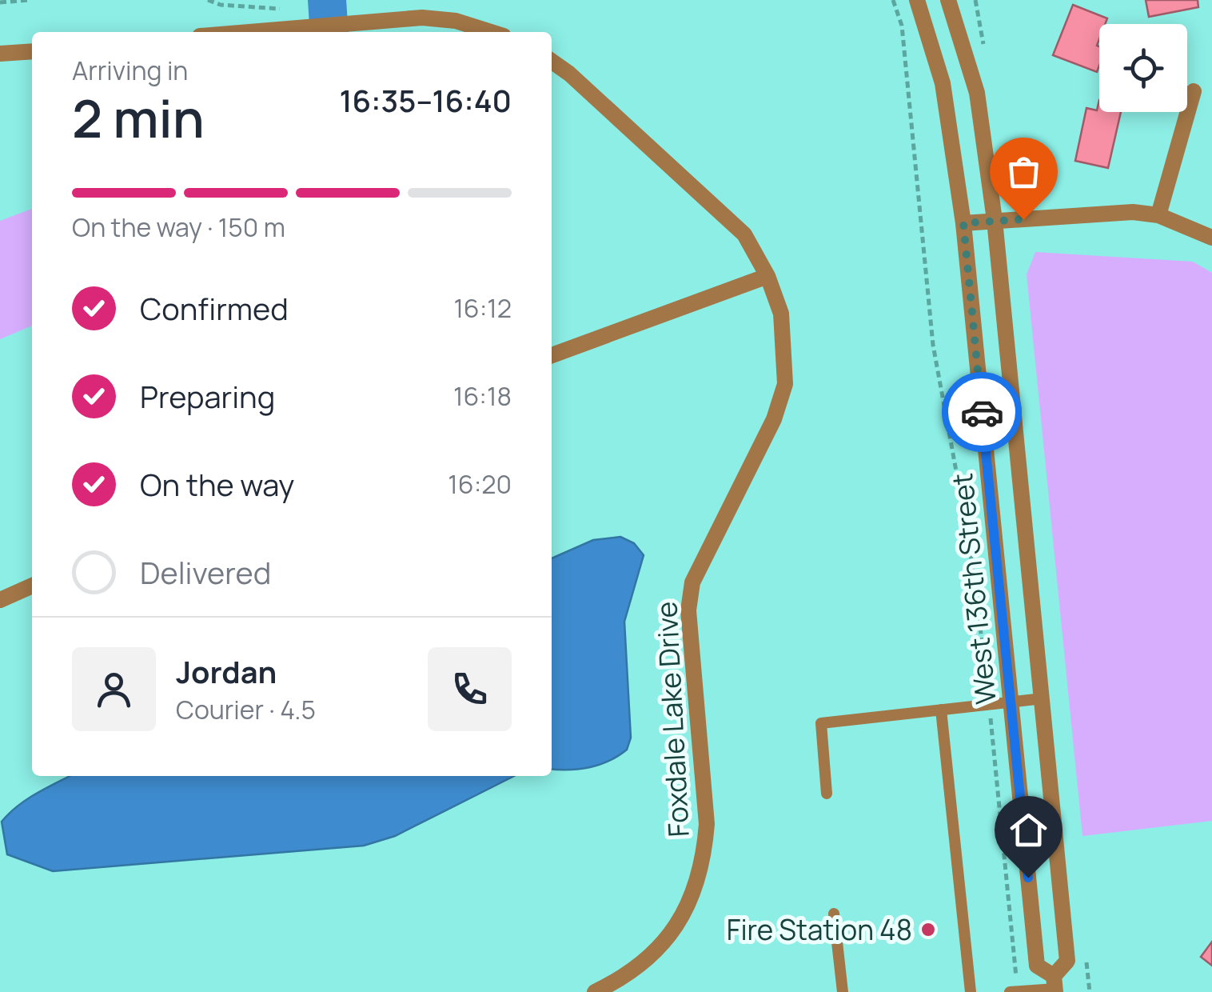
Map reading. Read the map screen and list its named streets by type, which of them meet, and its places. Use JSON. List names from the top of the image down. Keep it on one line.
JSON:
{"streets":{"street":["West 136th Street","Foxdale Lake Drive"]},"places":["Fire Station 48"],"page":{"heading":["2 min","Arriving in","16:35–16:40"],"panel":["Jordan","Courier · 4.5"],"bar":"On the way · 150 m","list":[["Confirmed","16:12"],["Preparing","16:18"],["On the way","16:20"],"Delivered"]}}
